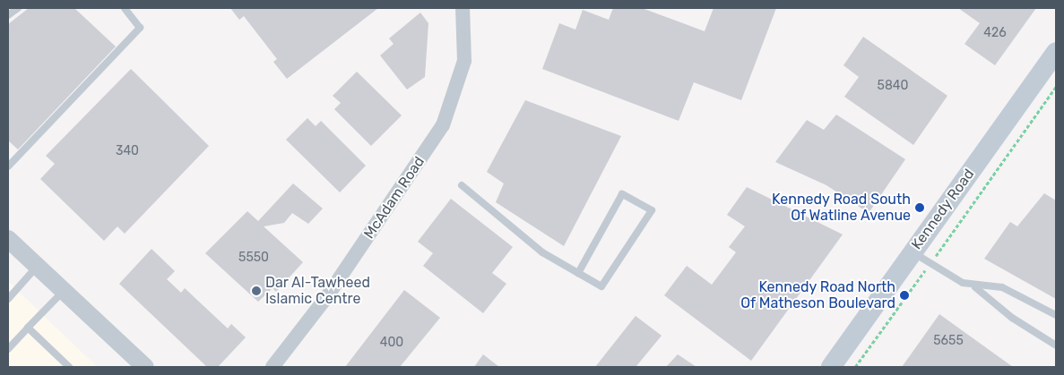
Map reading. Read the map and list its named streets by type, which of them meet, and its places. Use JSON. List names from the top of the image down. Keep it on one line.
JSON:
{"streets":{"main road":["Kennedy Road"],"street":["McAdam Road"]},"places":["Kennedy Road South Of Watline Avenue","Dar Al-Tawheed Islamic Centre","Kennedy Road North Of Matheson Boulevard"],"house_numbers":["426","5840","340","5550","5655","400"]}
